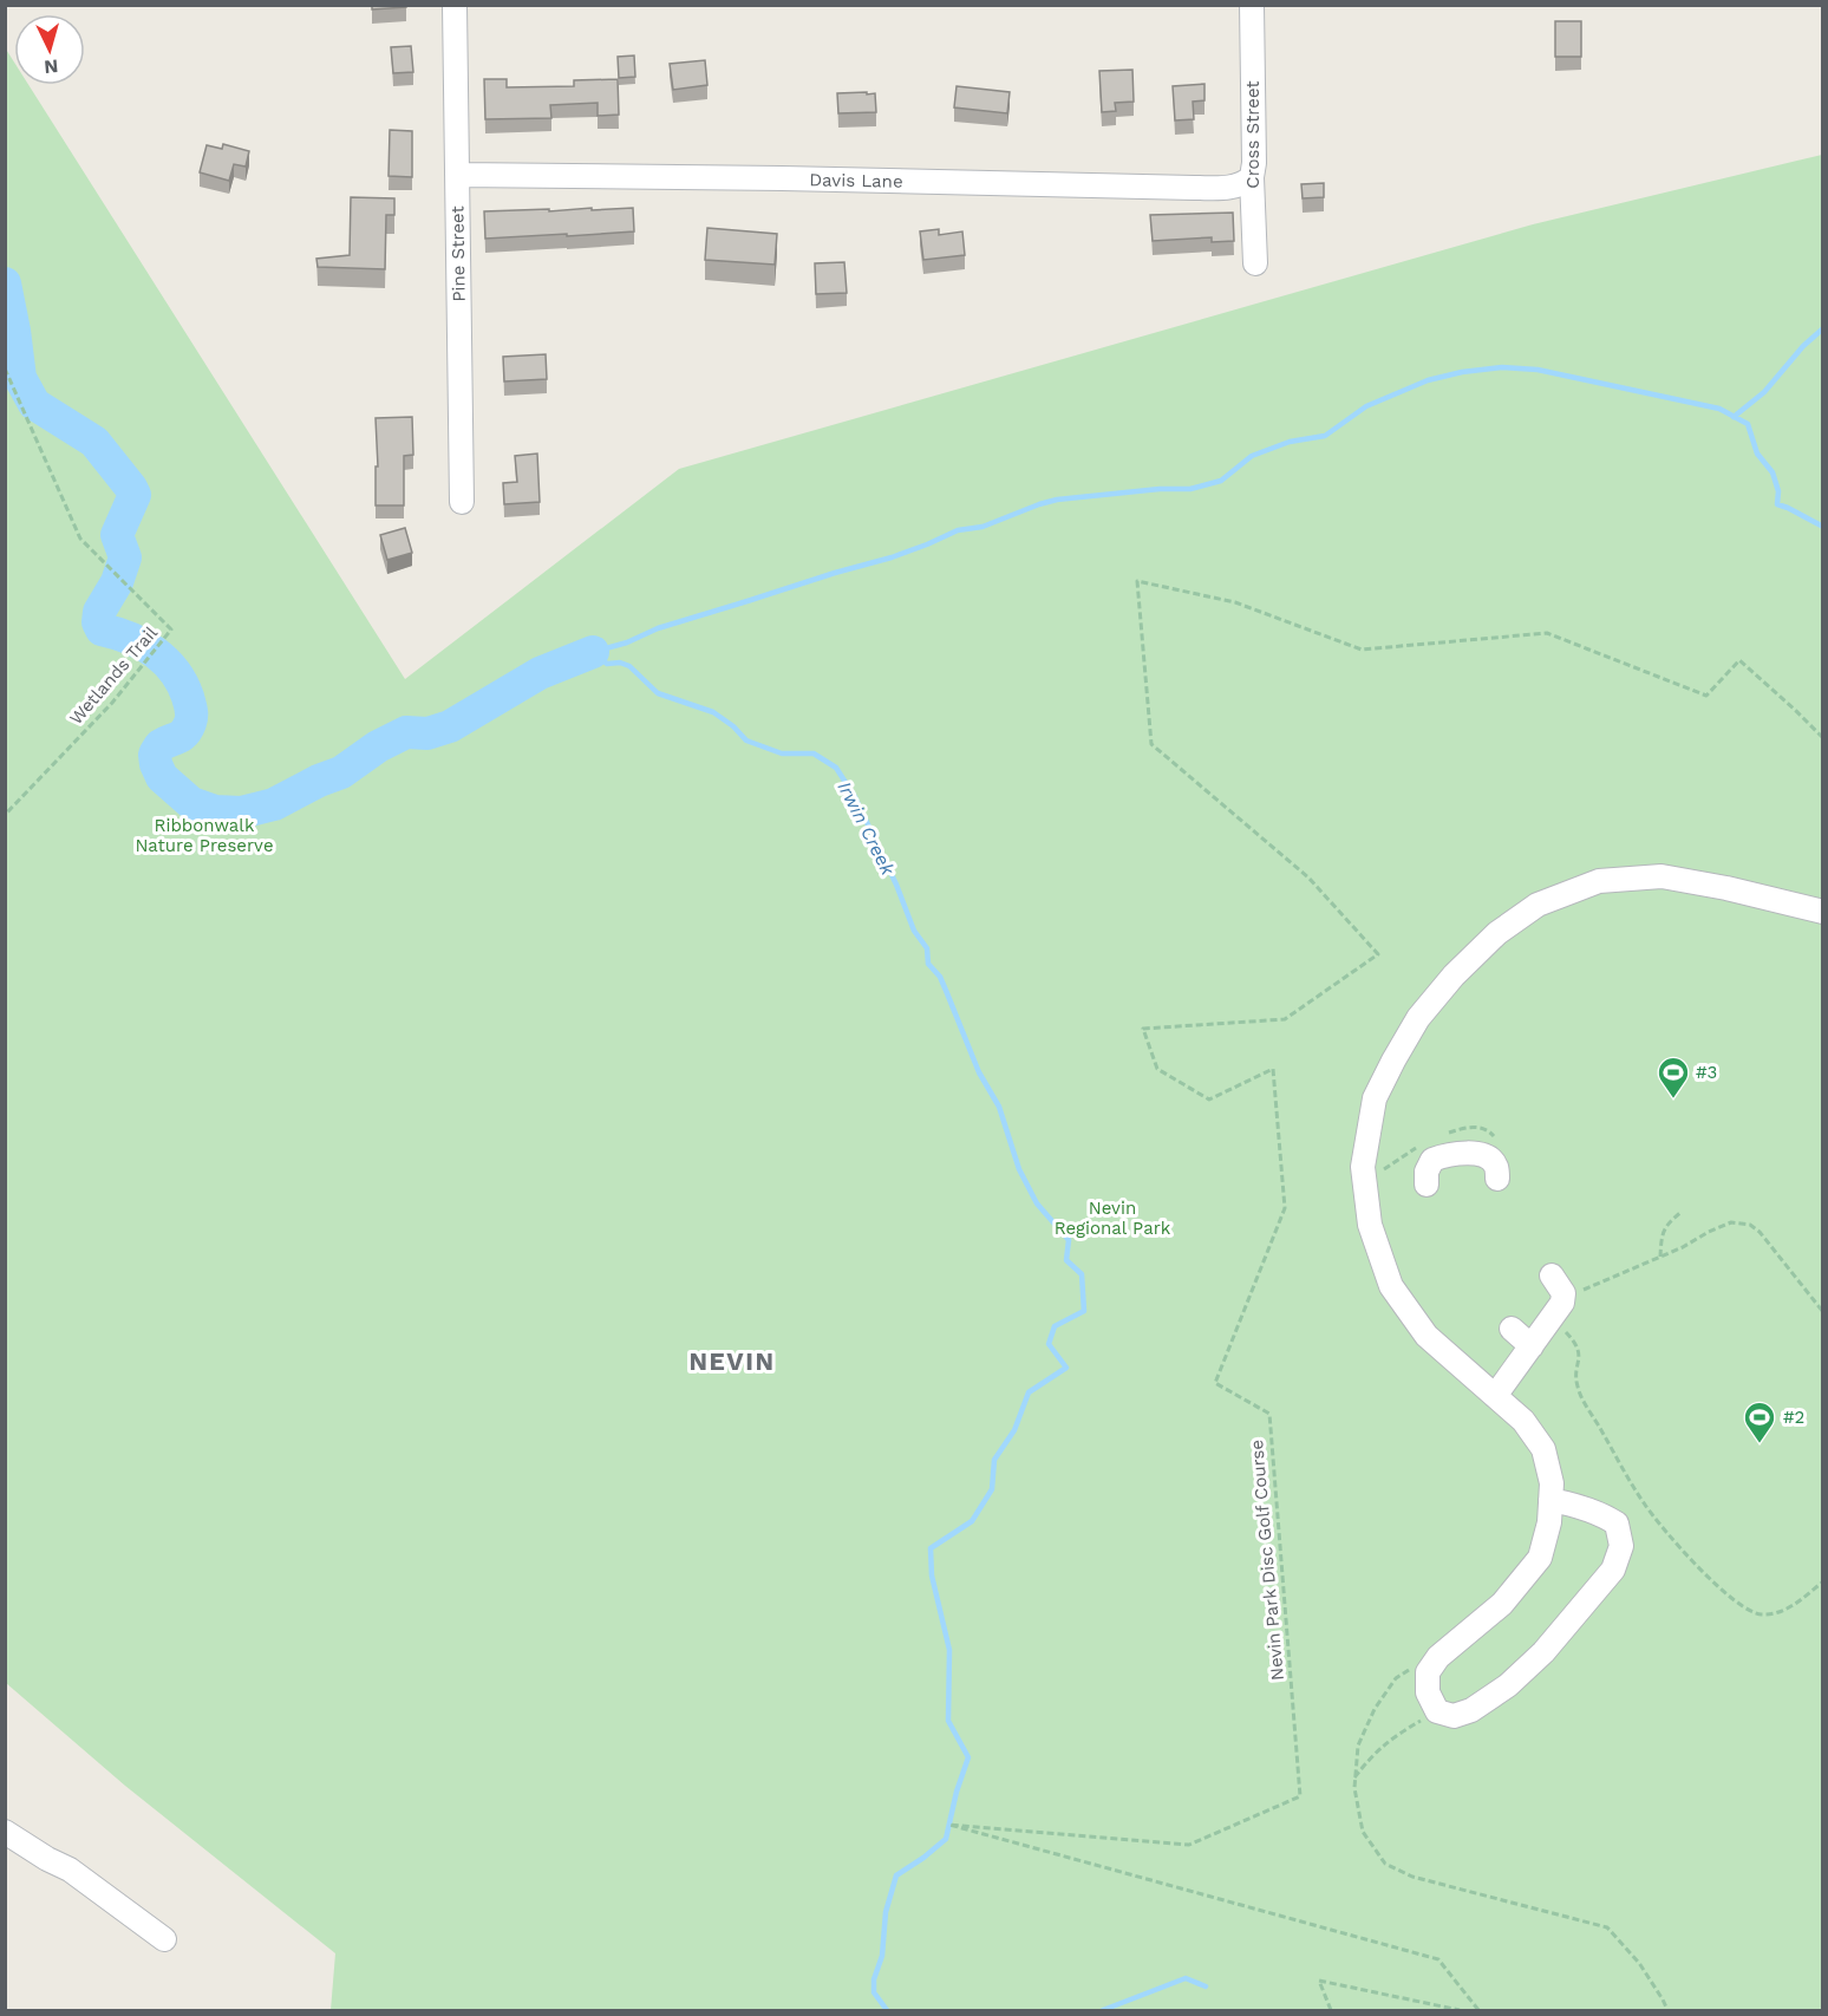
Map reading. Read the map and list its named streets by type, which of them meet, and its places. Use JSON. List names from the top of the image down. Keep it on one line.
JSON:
{"streets":{"street":["Cross Street","Davis Lane","Pine Street"],"path":["Wetlands Trail","Nevin Park Disc Golf Course"]},"crossings":[["Cross Street","Davis Lane"],["Davis Lane","Pine Street"]],"districts":["NEVIN"],"water":["Irwin Creek"],"parks":["Ribbonwalk Nature Preserve","Nevin Regional Park"],"places":{"sports":["#3","#2"]},"north":"bottom"}
